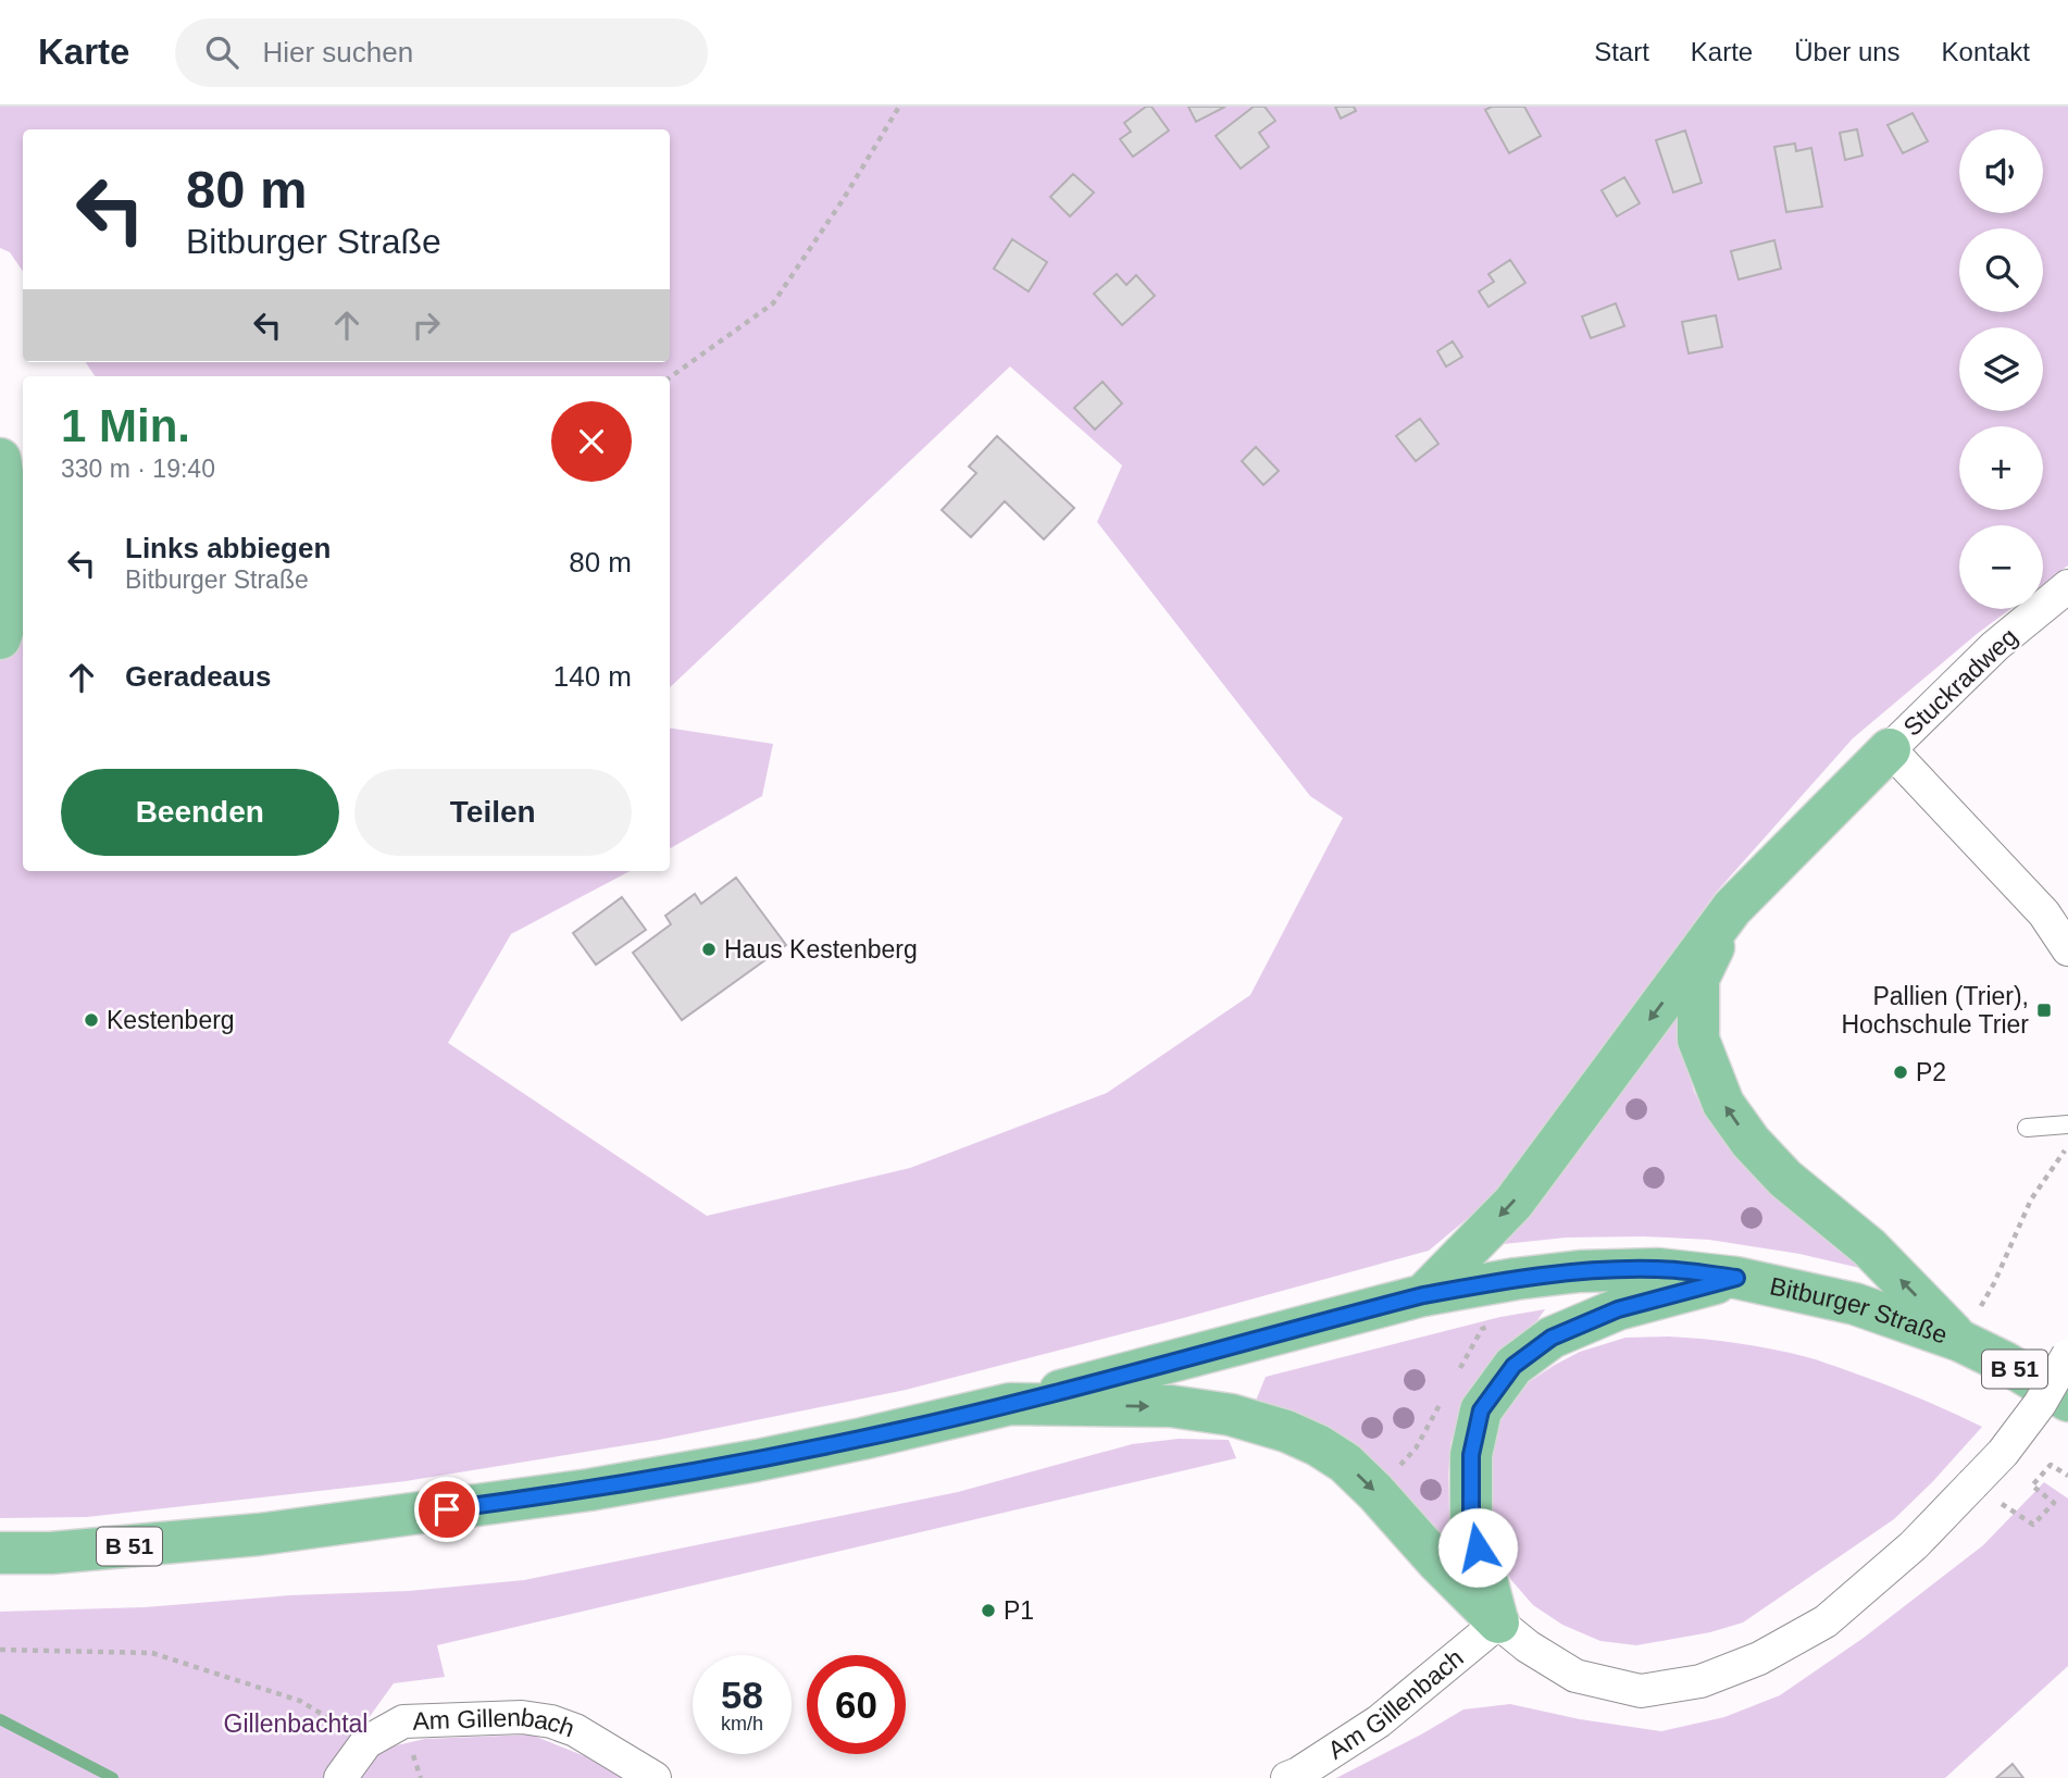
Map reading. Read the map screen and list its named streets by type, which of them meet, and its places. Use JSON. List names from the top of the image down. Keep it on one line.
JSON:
{"streets":{"main road":["Bitburger Straße","B 51"],"street":["Stuckradweg","Am Gillenbach"]},"crossings":[["Bitburger Straße","B 51"]],"parks":["Gillenbachtal"],"places":{"other":["Haus Kestenberg","Kestenberg","P2","P1"],"transit":["Pallien (Trier), Hochschule Trier"]},"page":{"header":"Karte","search":"Hier suchen","nav":["Start","Karte","Über uns","Kontakt"],"map_buttons":["+","−"],"turn":["80 m","Bitburger Straße"],"heading":["1 Min.","330 m · 19:40"],"list":[{"name":"Links abbiegen","note":"Bitburger Straße","value":"80 m"},{"name":"Geradeaus","value":"140 m"}],"buttons":["Beenden","Teilen"],"speed":"58 km/h","limit":"60"}}
